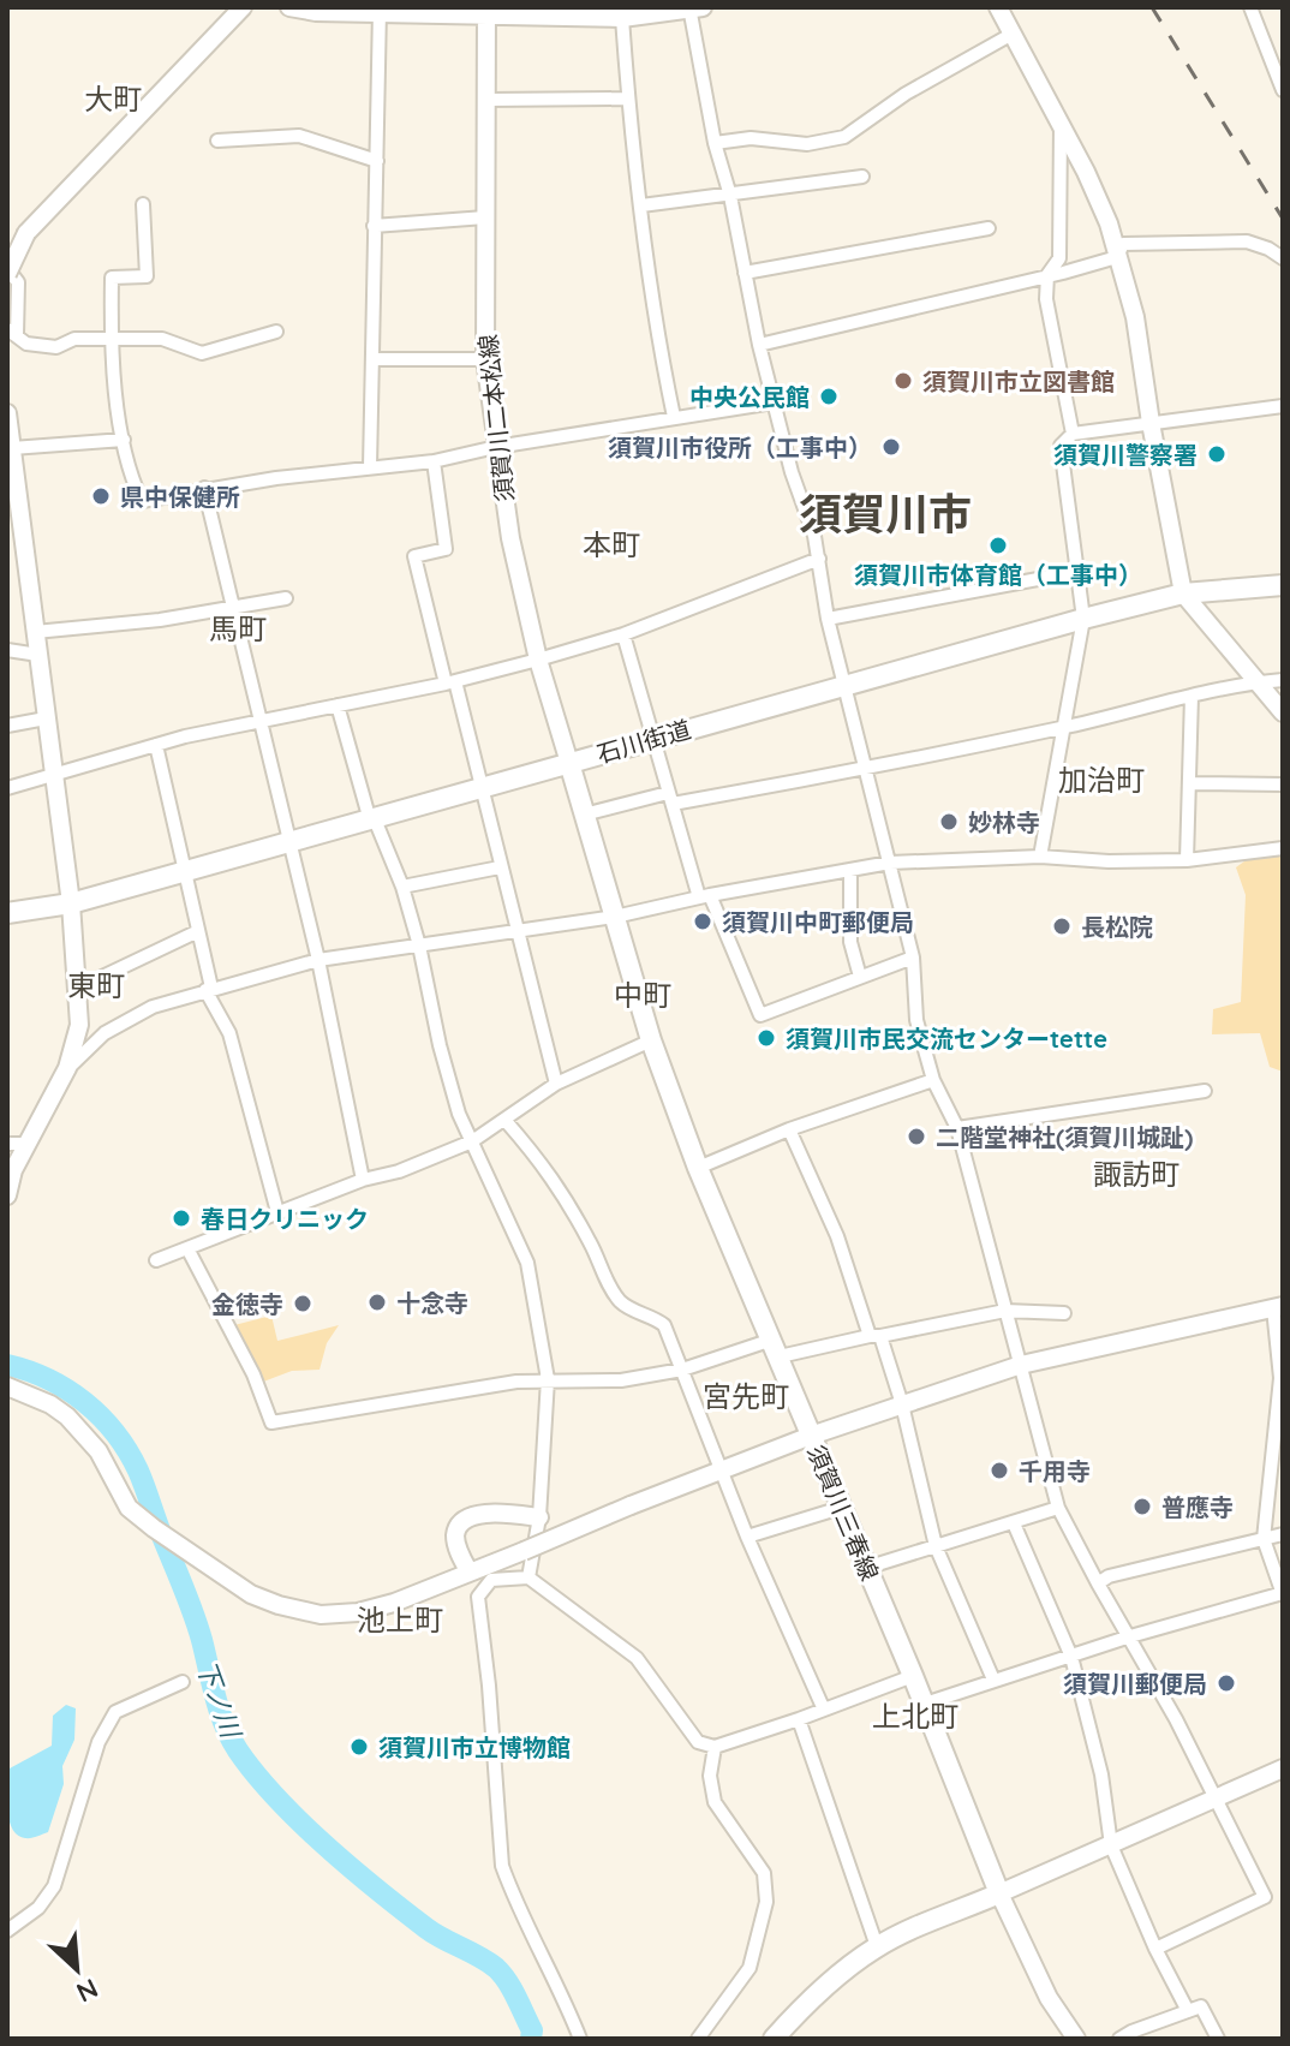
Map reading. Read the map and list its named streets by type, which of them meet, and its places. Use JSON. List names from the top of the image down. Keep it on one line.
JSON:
{"streets":{"main road":["石川街道","須賀川三春線"],"street":["須賀川二本松線"]},"crossings":[["須賀川二本松線","石川街道"],["須賀川二本松線","須賀川三春線"],["石川街道","須賀川三春線"]],"districts":["大町","須賀川市","本町","馬町","加治町","東町","中町","諏訪町","宮先町","池上町","上北町"],"water":["下ノ川"],"places":["須賀川市立図書館","中央公民館","須賀川市役所（工事中）","須賀川警察署","県中保健所","須賀川市体育館（工事中）","妙林寺","須賀川中町郵便局","長松院","須賀川市民交流センターtette","二階堂神社(須賀川城趾)","春日クリニック","十念寺","金徳寺","千用寺","普應寺","須賀川郵便局","須賀川市立博物館"],"north":"bottom right"}
